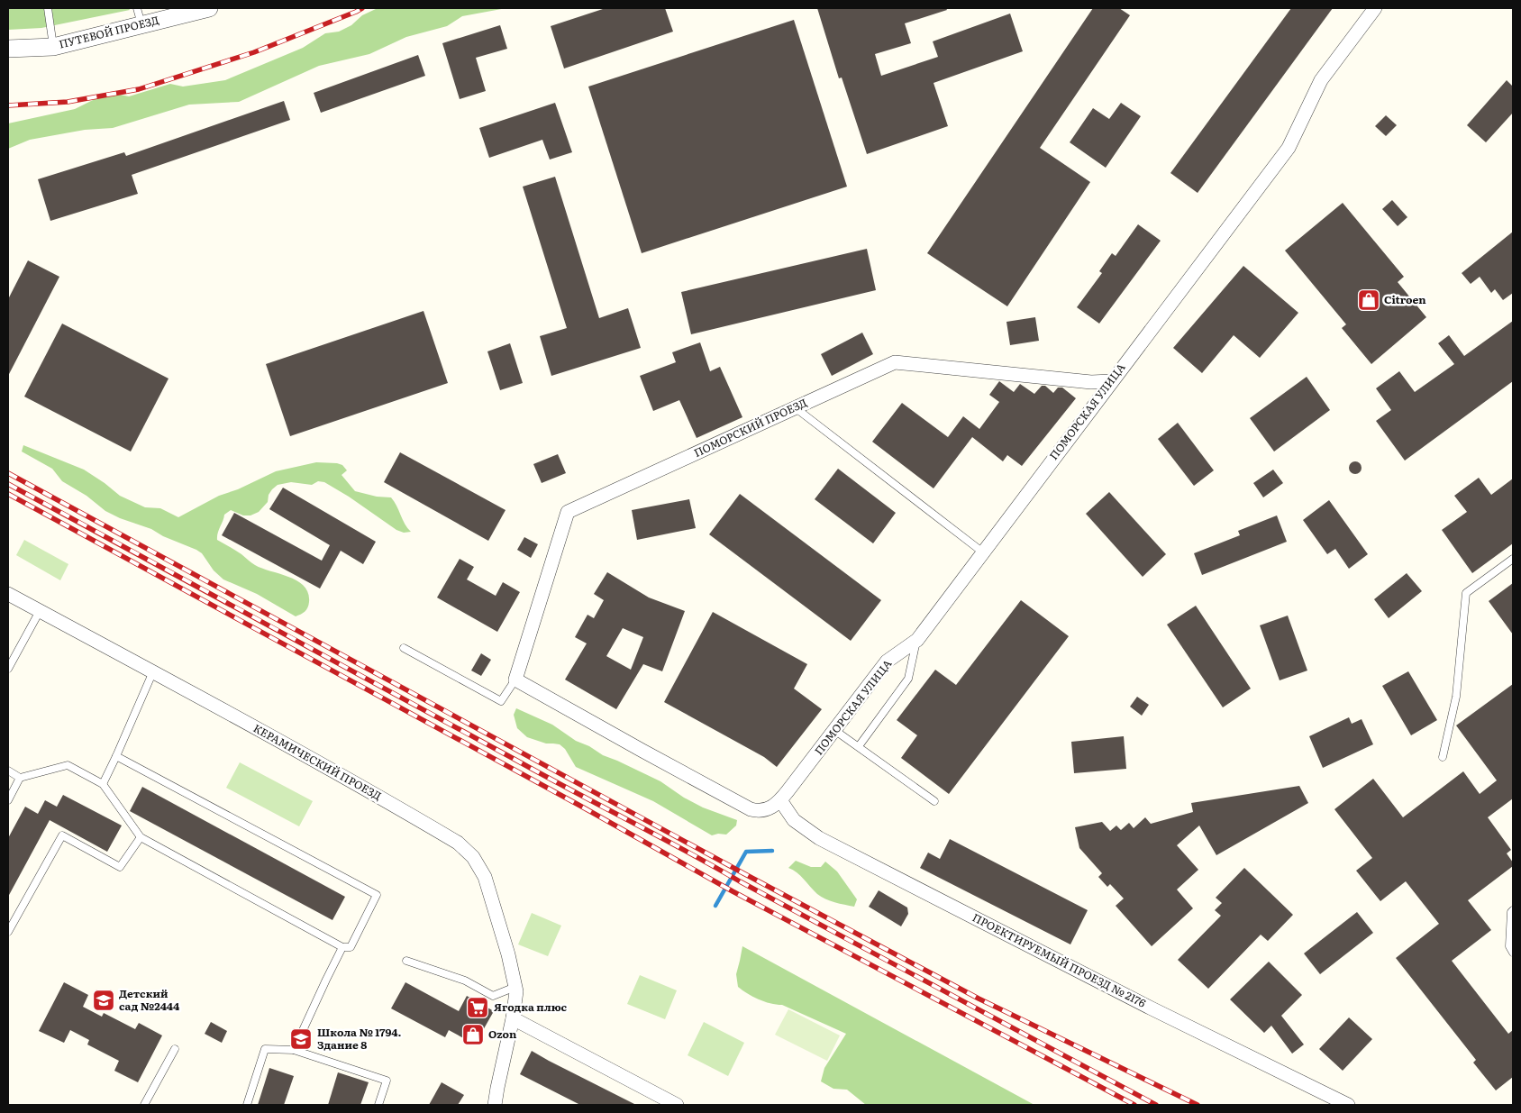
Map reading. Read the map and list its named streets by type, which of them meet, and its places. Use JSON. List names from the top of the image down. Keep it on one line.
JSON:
{"streets":{"street":["ПУТЕВОЙ ПРОЕЗД","ПОМОРСКАЯ УЛИЦА","ПОМОРСКИЙ ПРОЕЗД","КЕРАМИЧЕСКИЙ ПРОЕЗД","ПРОЕКТИРУЕМЫЙ ПРОЕЗД № 2176"]},"crossings":[["ПОМОРСКАЯ УЛИЦА","ПОМОРСКИЙ ПРОЕЗД"],["ПОМОРСКАЯ УЛИЦА","ПРОЕКТИРУЕМЫЙ ПРОЕЗД № 2176"]],"places":{"shop":["Citroen","Ozon"],"school or university":["Детский сад №2444","Школа № 1794. Здание 8"],"supermarket":["Ягодка плюс"]}}
